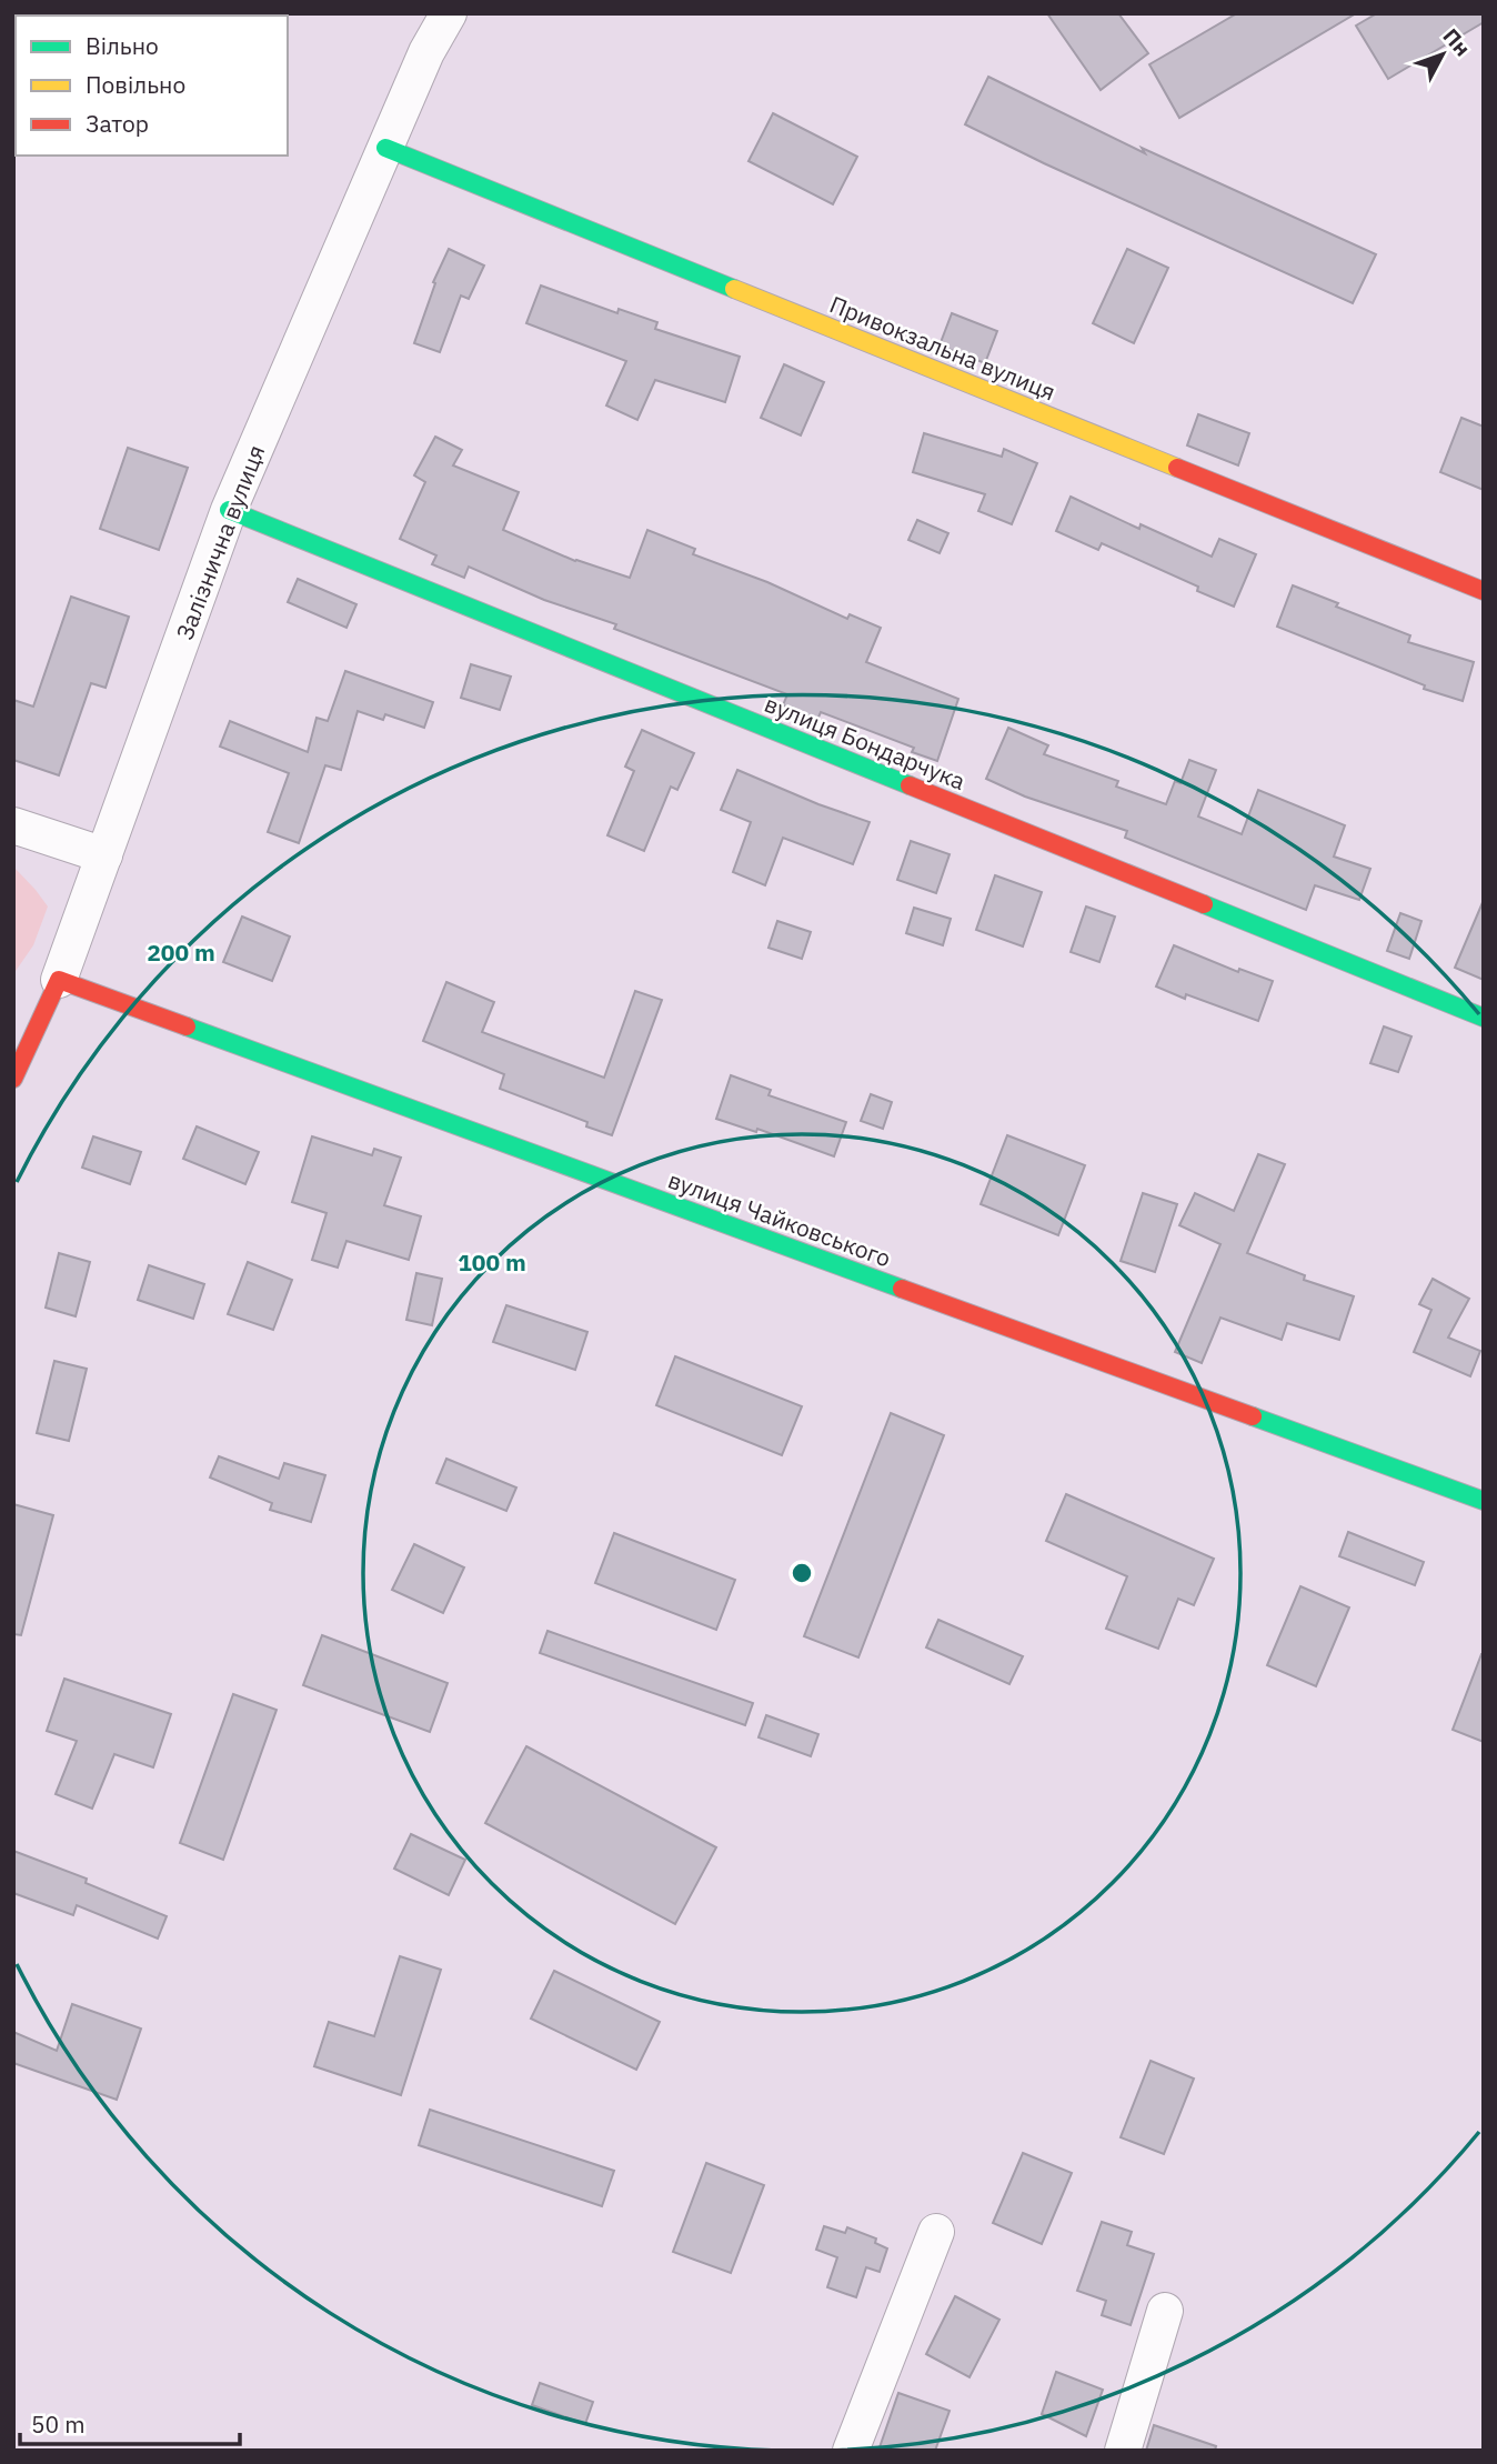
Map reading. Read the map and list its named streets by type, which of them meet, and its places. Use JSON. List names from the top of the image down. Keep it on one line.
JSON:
{"streets":{"street":["Привокзальна вулиця","Залізнична вулиця","вулиця Бондарчука","вулиця Чайковського"]},"crossings":[["Привокзальна вулиця","Залізнична вулиця"],["Залізнична вулиця","вулиця Бондарчука"],["Залізнична вулиця","вулиця Чайковського"]],"legend":["Вільно","Повільно","Затор"],"scale_bar":"50 m","north":"top right","rings":["200 m","100 m"]}
